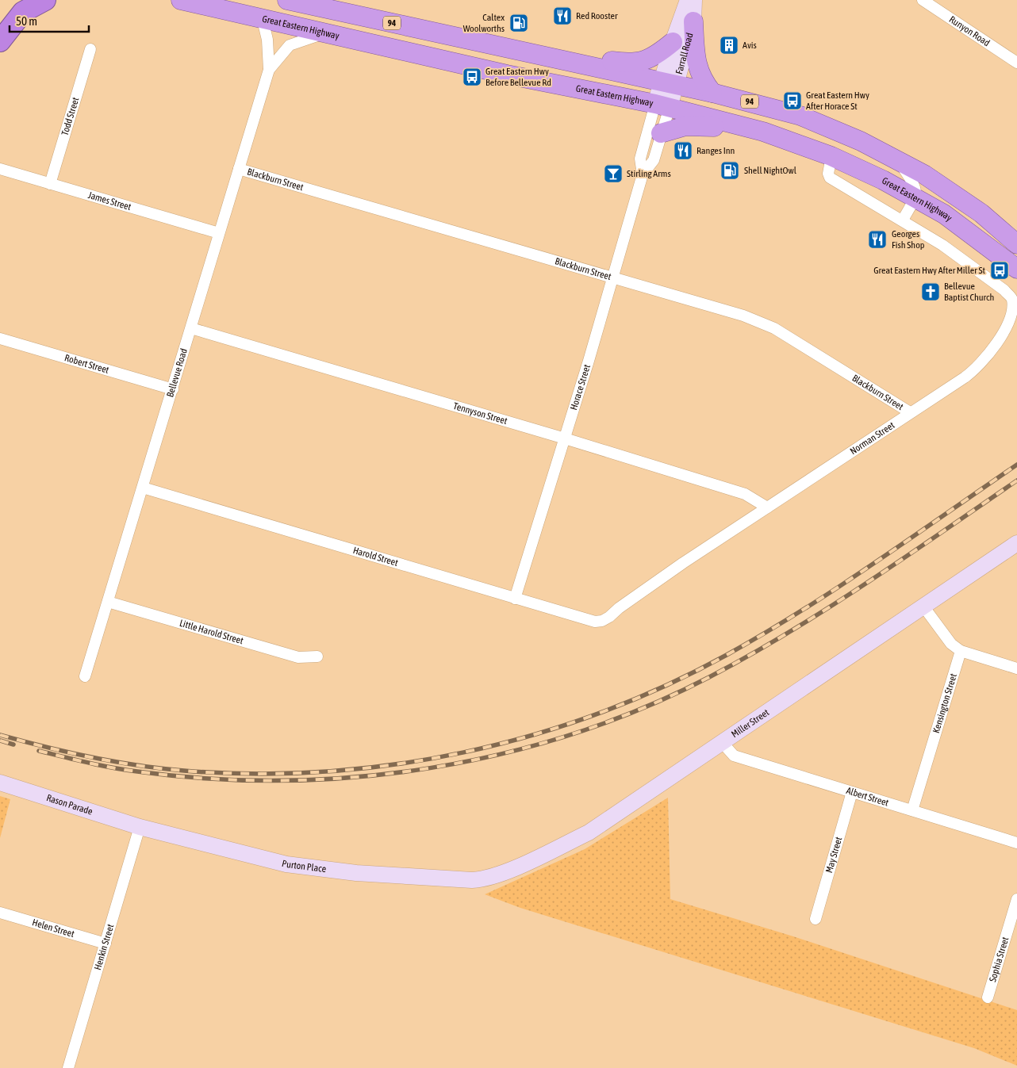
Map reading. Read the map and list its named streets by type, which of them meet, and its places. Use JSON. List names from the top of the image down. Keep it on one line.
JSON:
{"streets":{"highway":["94","Great Eastern Highway"],"main road":["Farrall Road","Miller Street","Rason Parade","Purton Place"],"street":["Runyon Road","Todd Street","Blackburn Street","James Street","Robert Street","Bellevue Road","Horace Street","Tennyson Street","Norman Street","Harold Street","Little Harold Street","Kensington Street","Albert Street","May Street","Helen Street","Henkin Street","Sophia Street"]},"crossings":[["94","Farrall Road"],["Great Eastern Highway","Farrall Road"],["Great Eastern Highway","Bellevue Road"],["Great Eastern Highway","Horace Street"],["Great Eastern Highway","Norman Street"],["Farrall Road","Horace Street"],["Todd Street","James Street"],["Blackburn Street","Bellevue Road"],["Blackburn Street","Horace Street"],["Blackburn Street","Norman Street"],["James Street","Bellevue Road"],["Robert Street","Bellevue Road"],["Bellevue Road","Tennyson Street"],["Bellevue Road","Harold Street"],["Bellevue Road","Little Harold Street"],["Horace Street","Tennyson Street"],["Horace Street","Harold Street"],["Tennyson Street","Norman Street"],["Norman Street","Harold Street"],["Kensington Street","Albert Street"],["Miller Street","Albert Street"],["Miller Street","Purton Place"],["Albert Street","May Street"],["Rason Parade","Purton Place"],["Rason Parade","Henkin Street"],["Purton Place","Henkin Street"],["Helen Street","Henkin Street"]],"places":{"restaurant":["Red Rooster","Ranges Inn","Georges Fish Shop"],"fuel station":["Caltex Woolworths","Shell NightOwl"],"building":["Avis"],"bus stop":["Great Eastern Hwy Before Bellevue Rd","Great Eastern Hwy After Horace St","Great Eastern Hwy After Miller St"],"bar":["Stirling Arms"],"church":["Bellevue Baptist Church"]},"scale_bar":"50 m"}
